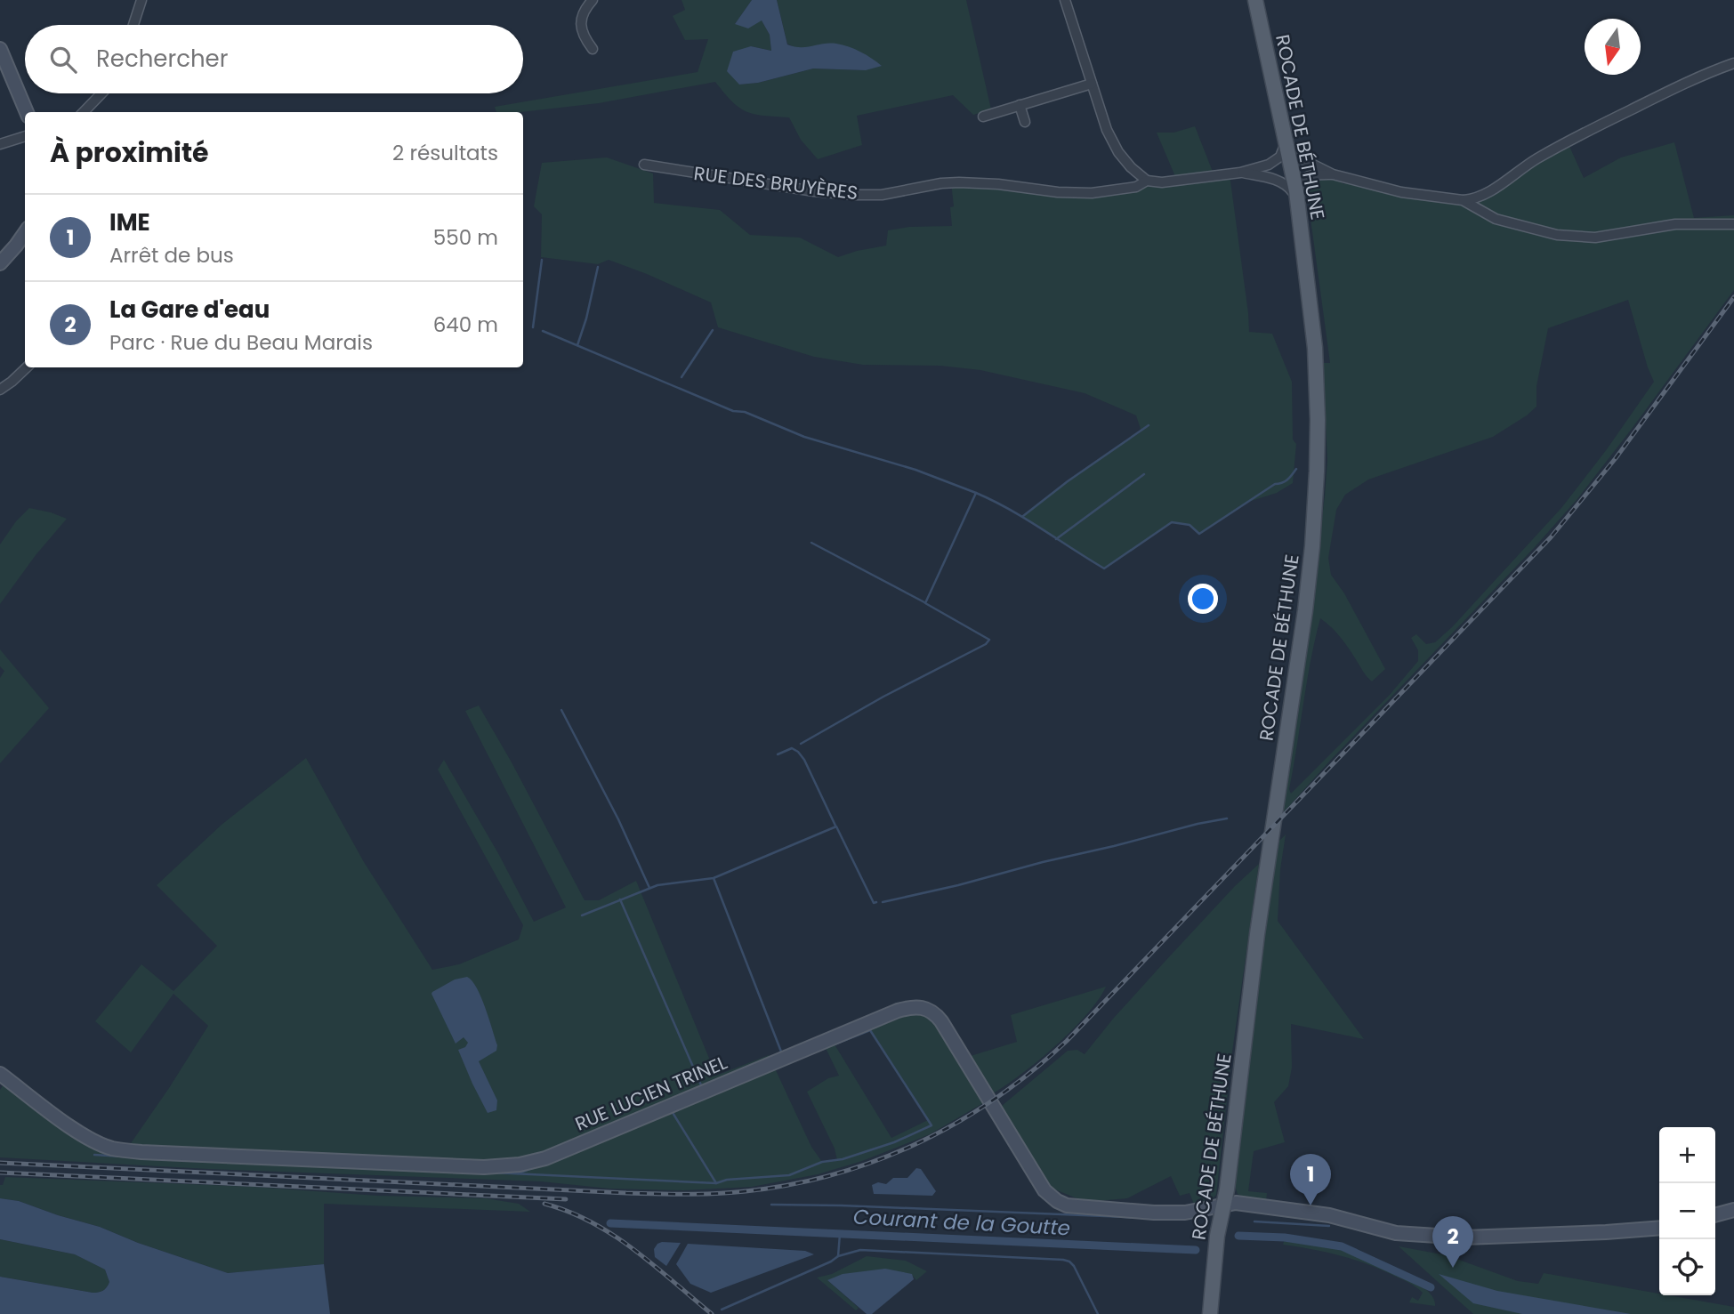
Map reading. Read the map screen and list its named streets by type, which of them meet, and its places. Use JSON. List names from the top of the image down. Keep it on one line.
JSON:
{"streets":{"main road":["ROCADE DE BÉTHUNE"],"street":["RUE DES BRUYÈRES","RUE LUCIEN TRINEL"]},"crossings":[["ROCADE DE BÉTHUNE","RUE DES BRUYÈRES"],["ROCADE DE BÉTHUNE","RUE LUCIEN TRINEL"]],"water":["Courant de la Goutte"],"north":"bottom","page":{"search":"Rechercher","heading":["À proximité","2 résultats"],"list":[{"mark":"1","name":"IME","note":"Arrêt de bus","value":"550 m"},{"mark":"2","name":"La Gare d'eau","note":"Parc · Rue du Beau Marais","value":"640 m"}],"map_buttons":["+","−"],"pins":["1","2"]}}
